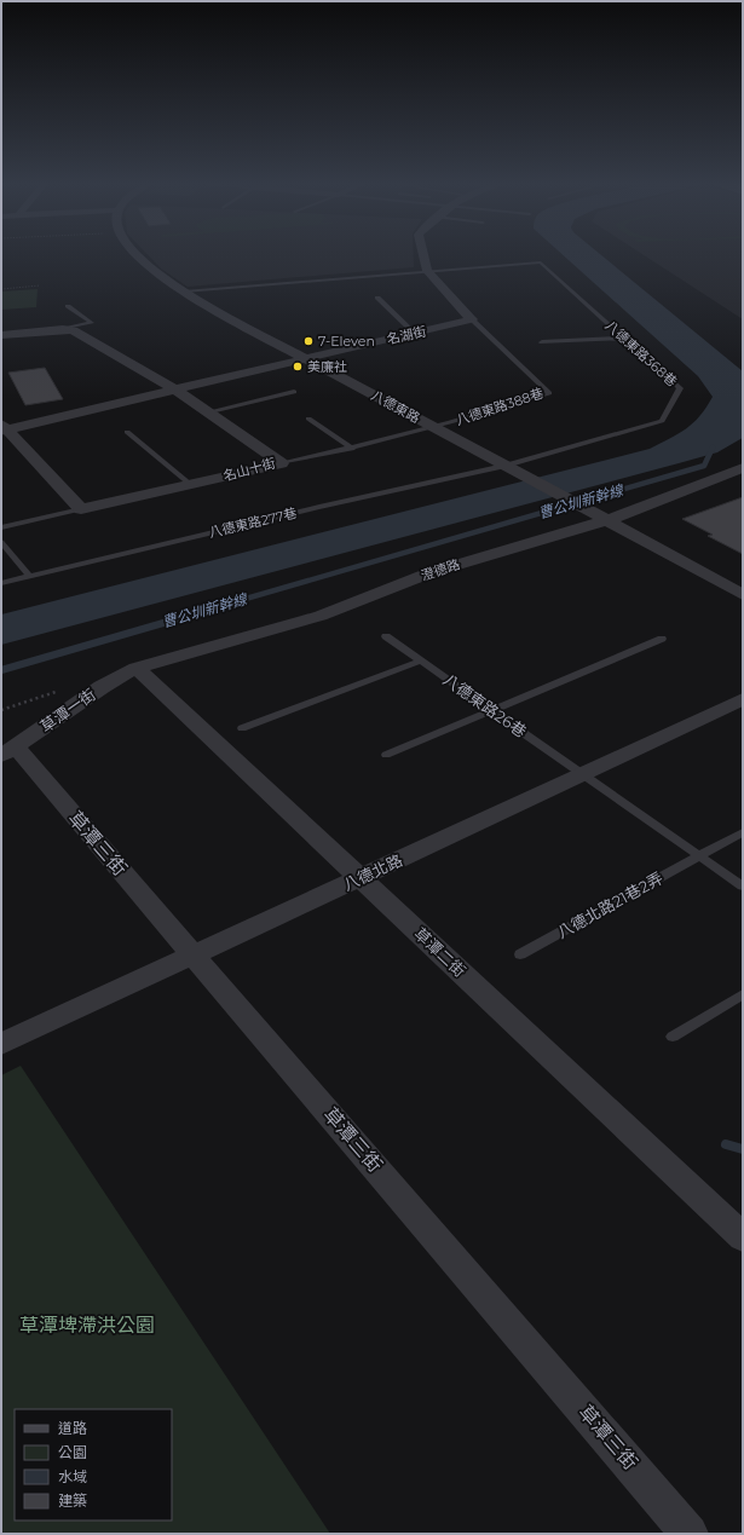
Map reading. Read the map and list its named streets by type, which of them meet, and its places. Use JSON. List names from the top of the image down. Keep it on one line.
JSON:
{"streets":{"street":["名湖街","八德東路","名山十街","澄德路","草潭一街","草潭三街","八德北路","草潭二街"],"lane":["八德東路368巷","八德東路388巷","八德東路277巷","八德東路26巷","八德北路21巷2弄"]},"crossings":[["名湖街","八德東路"],["名湖街","八德東路388巷"],["名湖街","名山十街"],["八德東路368巷","八德東路"],["八德東路368巷","八德東路277巷"],["八德東路","八德東路388巷"],["八德東路","八德東路277巷"],["八德東路","澄德路"],["澄德路","草潭一街"],["澄德路","草潭二街"],["八德東路26巷","八德北路"],["八德東路26巷","八德北路21巷2弄"],["草潭一街","草潭三街"],["草潭一街","草潭二街"],["草潭三街","八德北路"],["八德北路","草潭二街"]],"water":["曹公圳新幹線"],"parks":["草潭埤滯洪公園"],"places":["7-Eleven","美廉社"],"legend":["道路","公園","水域","建築"]}
